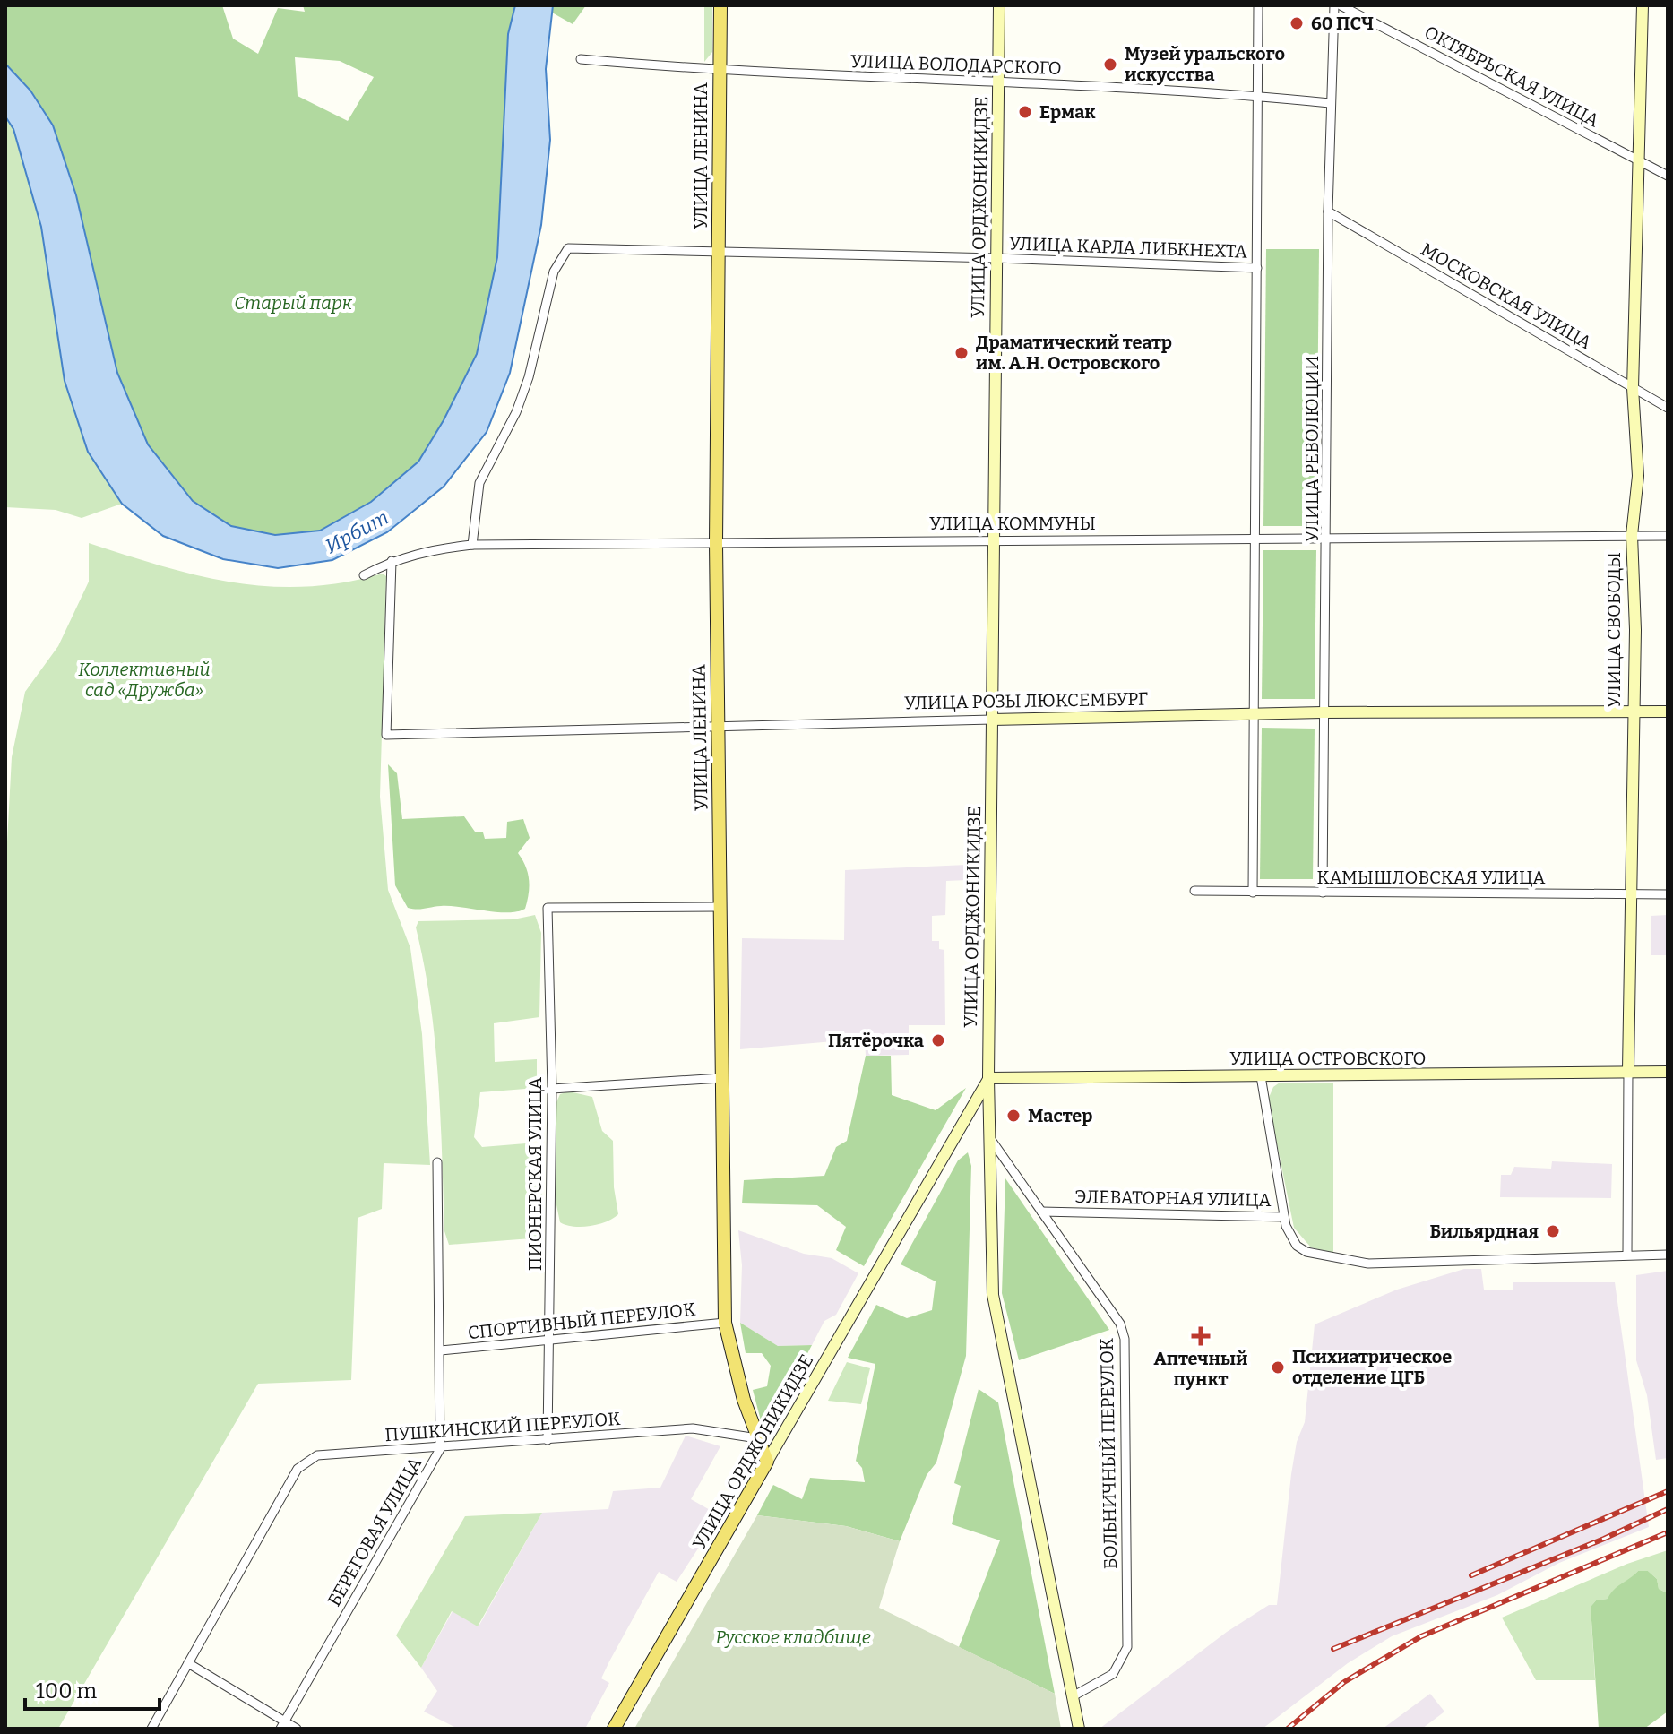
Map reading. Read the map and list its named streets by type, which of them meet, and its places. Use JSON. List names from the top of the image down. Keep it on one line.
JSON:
{"streets":{"main road":["УЛИЦА ЛЕНИНА","УЛИЦА ОРДЖОНИКИДЗЕ"],"street":["УЛИЦА ВОЛОДАРСКОГО","ОКТЯБРЬСКАЯ УЛИЦА","УЛИЦА КАРЛА ЛИБКНЕХТА","МОСКОВСКАЯ УЛИЦА","УЛИЦА РЕВОЛЮЦИИ","УЛИЦА КОММУНЫ","УЛИЦА СВОБОДЫ","УЛИЦА РОЗЫ ЛЮКСЕМБУРГ","КАМЫШЛОВСКАЯ УЛИЦА","УЛИЦА ОСТРОВСКОГО","ПИОНЕРСКАЯ УЛИЦА","ЭЛЕВАТОРНАЯ УЛИЦА","СПОРТИВНЫЙ ПЕРЕУЛОК","ПУШКИНСКИЙ ПЕРЕУЛОК","БОЛЬНИЧНЫЙ ПЕРЕУЛОК","БЕРЕГОВАЯ УЛИЦА"]},"crossings":[["УЛИЦА ВОЛОДАРСКОГО","УЛИЦА ЛЕНИНА"],["УЛИЦА ВОЛОДАРСКОГО","УЛИЦА ОРДЖОНИКИДЗЕ"],["УЛИЦА ВОЛОДАРСКОГО","УЛИЦА РЕВОЛЮЦИИ"],["ОКТЯБРЬСКАЯ УЛИЦА","УЛИЦА СВОБОДЫ"],["УЛИЦА ЛЕНИНА","УЛИЦА ОРДЖОНИКИДЗЕ"],["УЛИЦА ЛЕНИНА","УЛИЦА КАРЛА ЛИБКНЕХТА"],["УЛИЦА ЛЕНИНА","УЛИЦА КОММУНЫ"],["УЛИЦА ЛЕНИНА","УЛИЦА РОЗЫ ЛЮКСЕМБУРГ"],["УЛИЦА ЛЕНИНА","ПИОНЕРСКАЯ УЛИЦА"],["УЛИЦА ЛЕНИНА","СПОРТИВНЫЙ ПЕРЕУЛОК"],["УЛИЦА ЛЕНИНА","ПУШКИНСКИЙ ПЕРЕУЛОК"],["УЛИЦА ОРДЖОНИКИДЗЕ","УЛИЦА КАРЛА ЛИБКНЕХТА"],["УЛИЦА ОРДЖОНИКИДЗЕ","УЛИЦА КОММУНЫ"],["УЛИЦА ОРДЖОНИКИДЗЕ","УЛИЦА РОЗЫ ЛЮКСЕМБУРГ"],["УЛИЦА ОРДЖОНИКИДЗЕ","УЛИЦА ОСТРОВСКОГО"],["УЛИЦА КАРЛА ЛИБКНЕХТА","УЛИЦА КОММУНЫ"],["МОСКОВСКАЯ УЛИЦА","УЛИЦА РЕВОЛЮЦИИ"],["МОСКОВСКАЯ УЛИЦА","УЛИЦА СВОБОДЫ"],["УЛИЦА РЕВОЛЮЦИИ","УЛИЦА КОММУНЫ"],["УЛИЦА РЕВОЛЮЦИИ","УЛИЦА РОЗЫ ЛЮКСЕМБУРГ"],["УЛИЦА РЕВОЛЮЦИИ","КАМЫШЛОВСКАЯ УЛИЦА"],["УЛИЦА КОММУНЫ","УЛИЦА СВОБОДЫ"],["УЛИЦА КОММУНЫ","УЛИЦА РОЗЫ ЛЮКСЕМБУРГ"],["УЛИЦА СВОБОДЫ","УЛИЦА РОЗЫ ЛЮКСЕМБУРГ"],["УЛИЦА СВОБОДЫ","КАМЫШЛОВСКАЯ УЛИЦА"],["УЛИЦА СВОБОДЫ","УЛИЦА ОСТРОВСКОГО"],["УЛИЦА СВОБОДЫ","ЭЛЕВАТОРНАЯ УЛИЦА"],["ПИОНЕРСКАЯ УЛИЦА","СПОРТИВНЫЙ ПЕРЕУЛОК"],["ПИОНЕРСКАЯ УЛИЦА","ПУШКИНСКИЙ ПЕРЕУЛОК"],["ЭЛЕВАТОРНАЯ УЛИЦА","БОЛЬНИЧНЫЙ ПЕРЕУЛОК"],["СПОРТИВНЫЙ ПЕРЕУЛОК","БЕРЕГОВАЯ УЛИЦА"],["ПУШКИНСКИЙ ПЕРЕУЛОК","БЕРЕГОВАЯ УЛИЦА"]],"water":["Ирбит"],"parks":["Старый парк","Коллективный сад «Дружба»","Русское кладбище"],"places":{"other":["60 ПСЧ","Музей уральского искусства","Ермак","Драматический театр им. А.Н. Островского","Пятёрочка","Мастер","Бильярдная","Психиатрическое отделение ЦГБ"],"health":["Аптечный пункт"]},"scale_bar":"100 m"}
